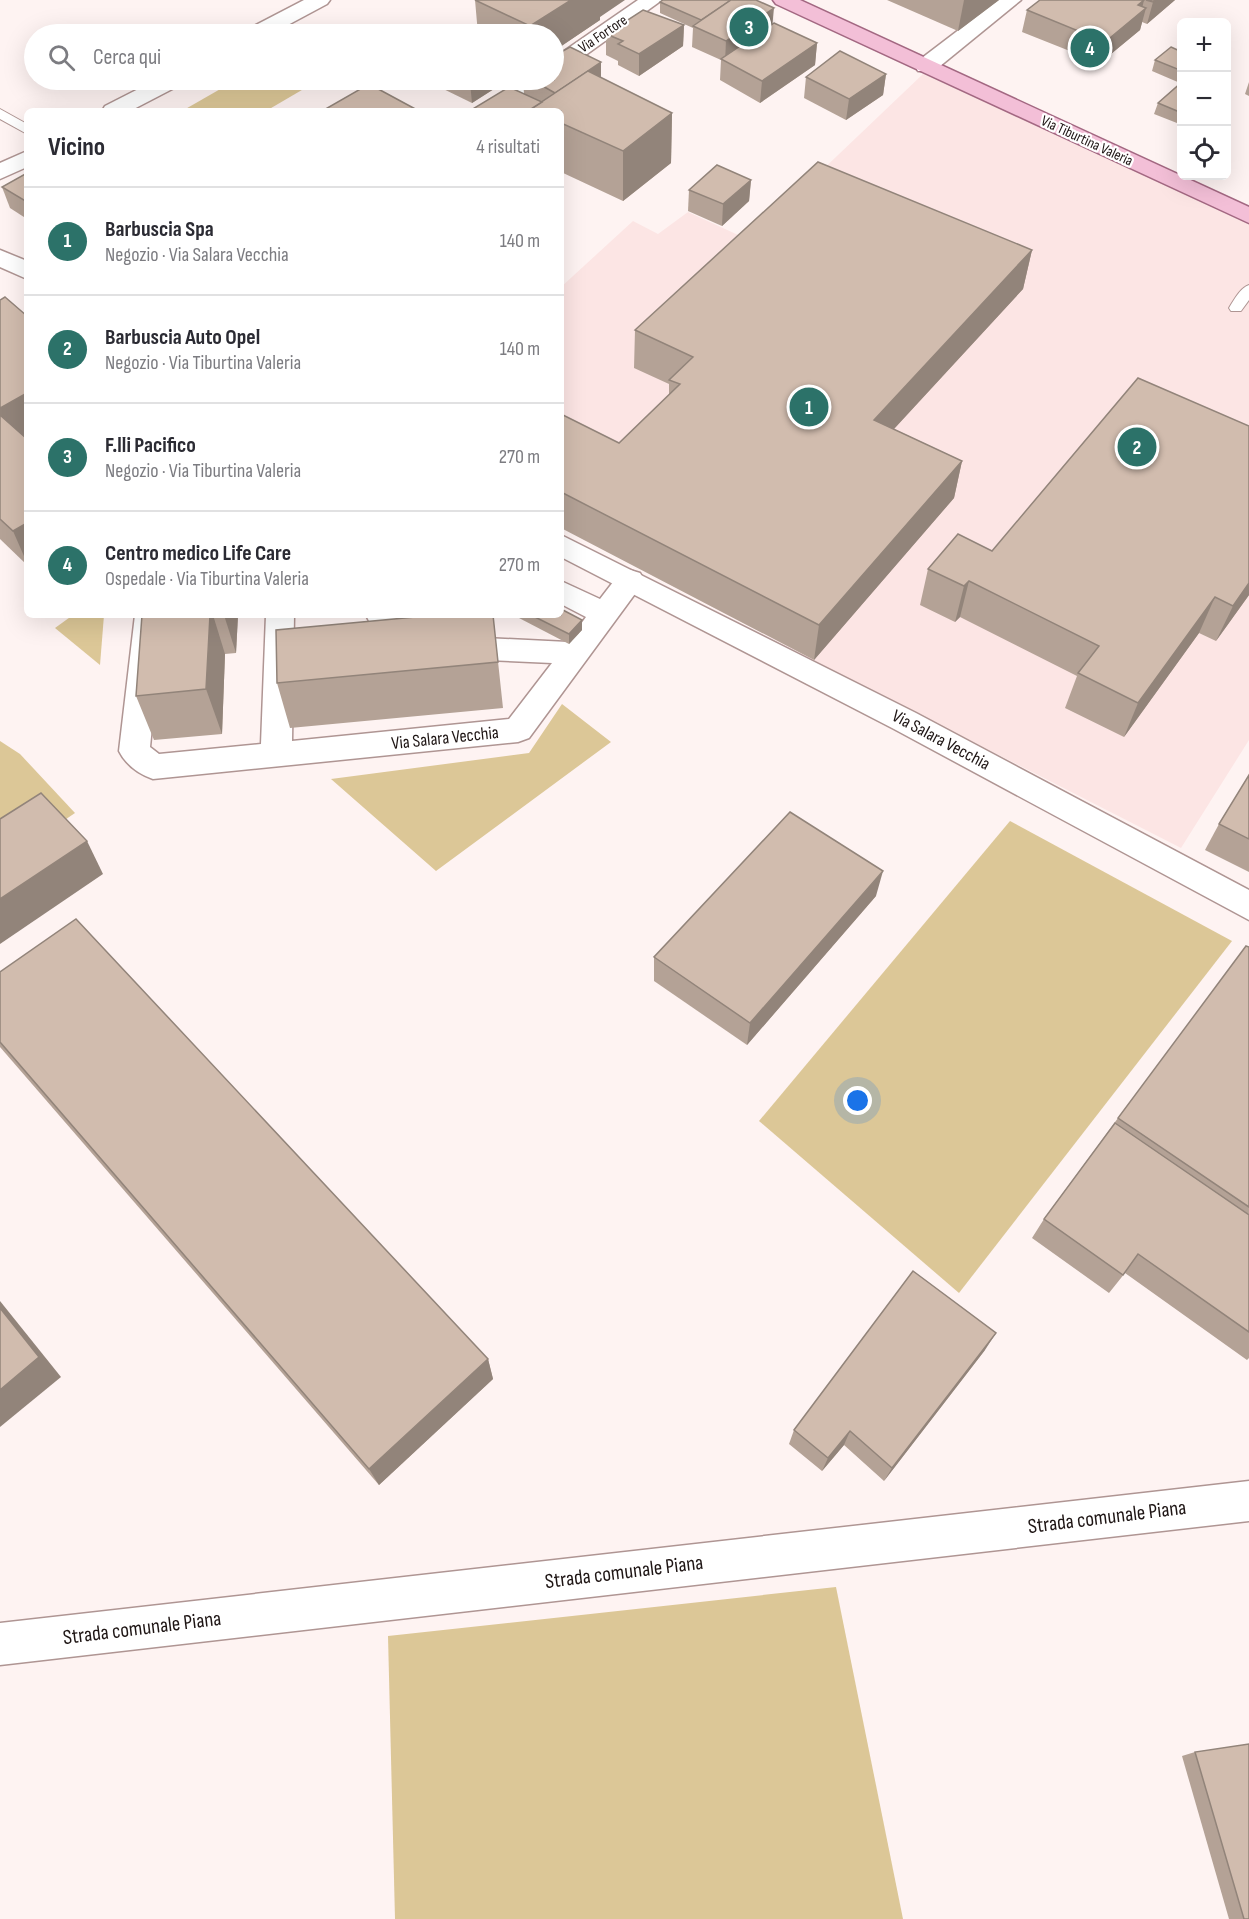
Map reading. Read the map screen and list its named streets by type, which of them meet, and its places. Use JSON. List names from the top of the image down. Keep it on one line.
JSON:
{"streets":{"main road":["Via Tiburtina Valeria"],"street":["Via Fortore","Via Salara Vecchia","Strada comunale Piana"]},"page":{"pins":["3","4","1","2"],"map_buttons":["+","−"],"search":"Cerca qui","heading":["Vicino","4 risultati"],"list":[{"mark":"1","name":"Barbuscia Spa","note":"Negozio · Via Salara Vecchia","value":"140 m"},{"mark":"2","name":"Barbuscia Auto Opel","note":"Negozio · Via Tiburtina Valeria","value":"140 m"},{"mark":"3","name":"F.lli Pacifico","note":"Negozio · Via Tiburtina Valeria","value":"270 m"},{"mark":"4","name":"Centro medico Life Care","note":"Ospedale · Via Tiburtina Valeria","value":"270 m"}]}}
